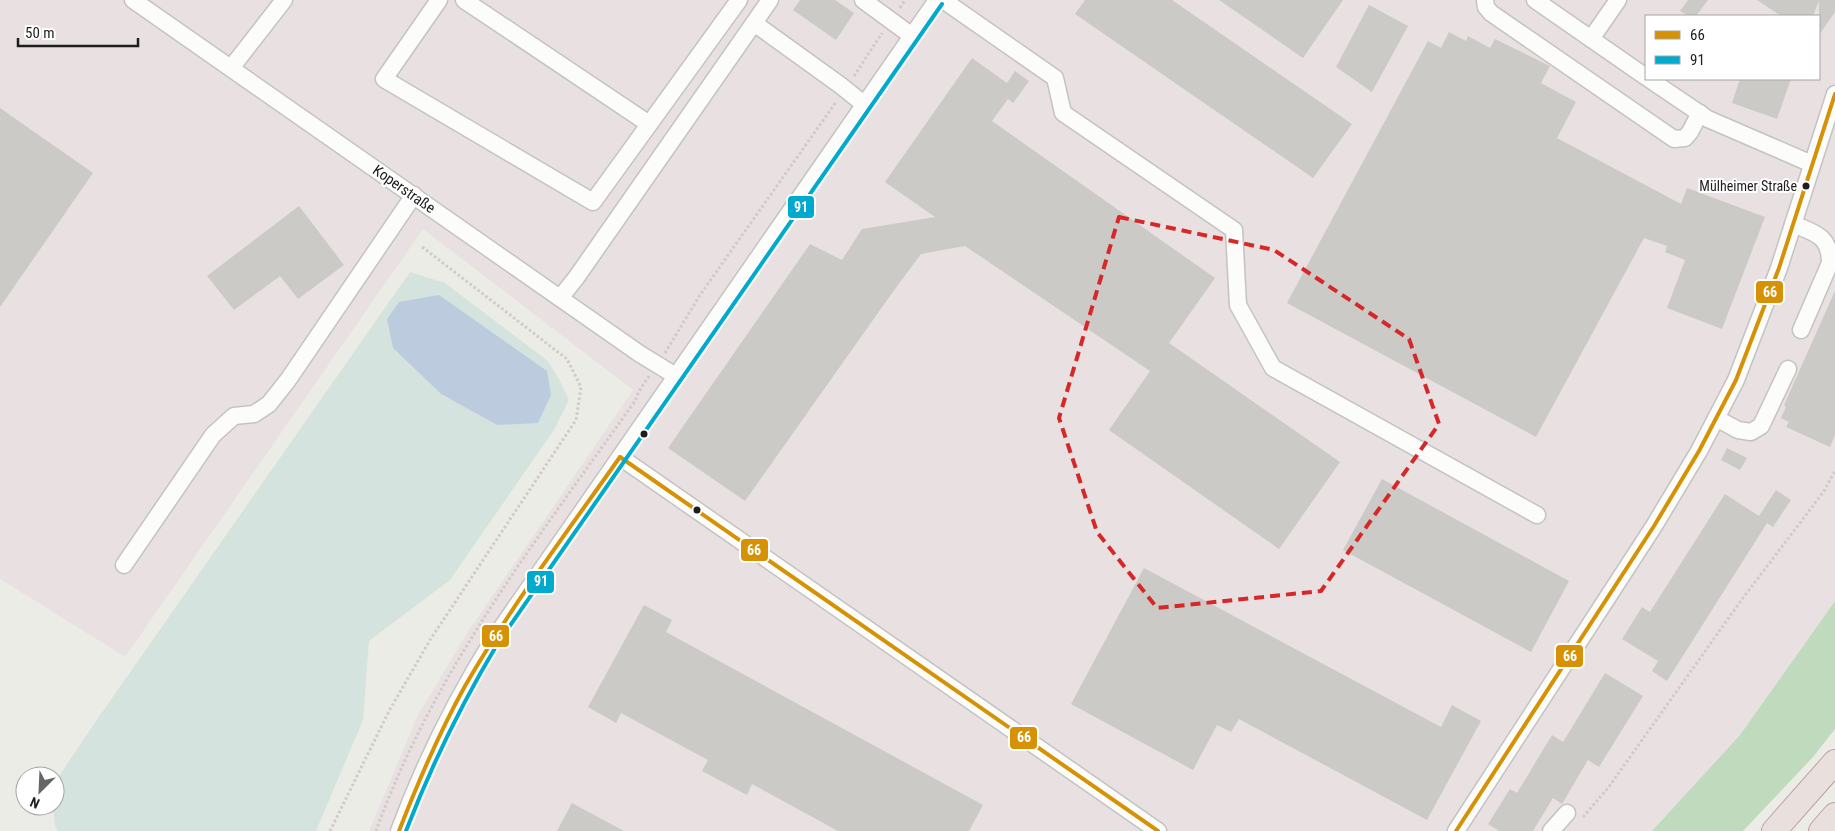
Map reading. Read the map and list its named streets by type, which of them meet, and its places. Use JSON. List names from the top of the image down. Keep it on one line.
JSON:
{"streets":{"street":["Koperstraße"]},"places":["Mülheimer Straße"],"lines":["transit line 91","transit line 66"],"legend":["66","91"],"scale_bar":"50 m","north":"bottom left"}
